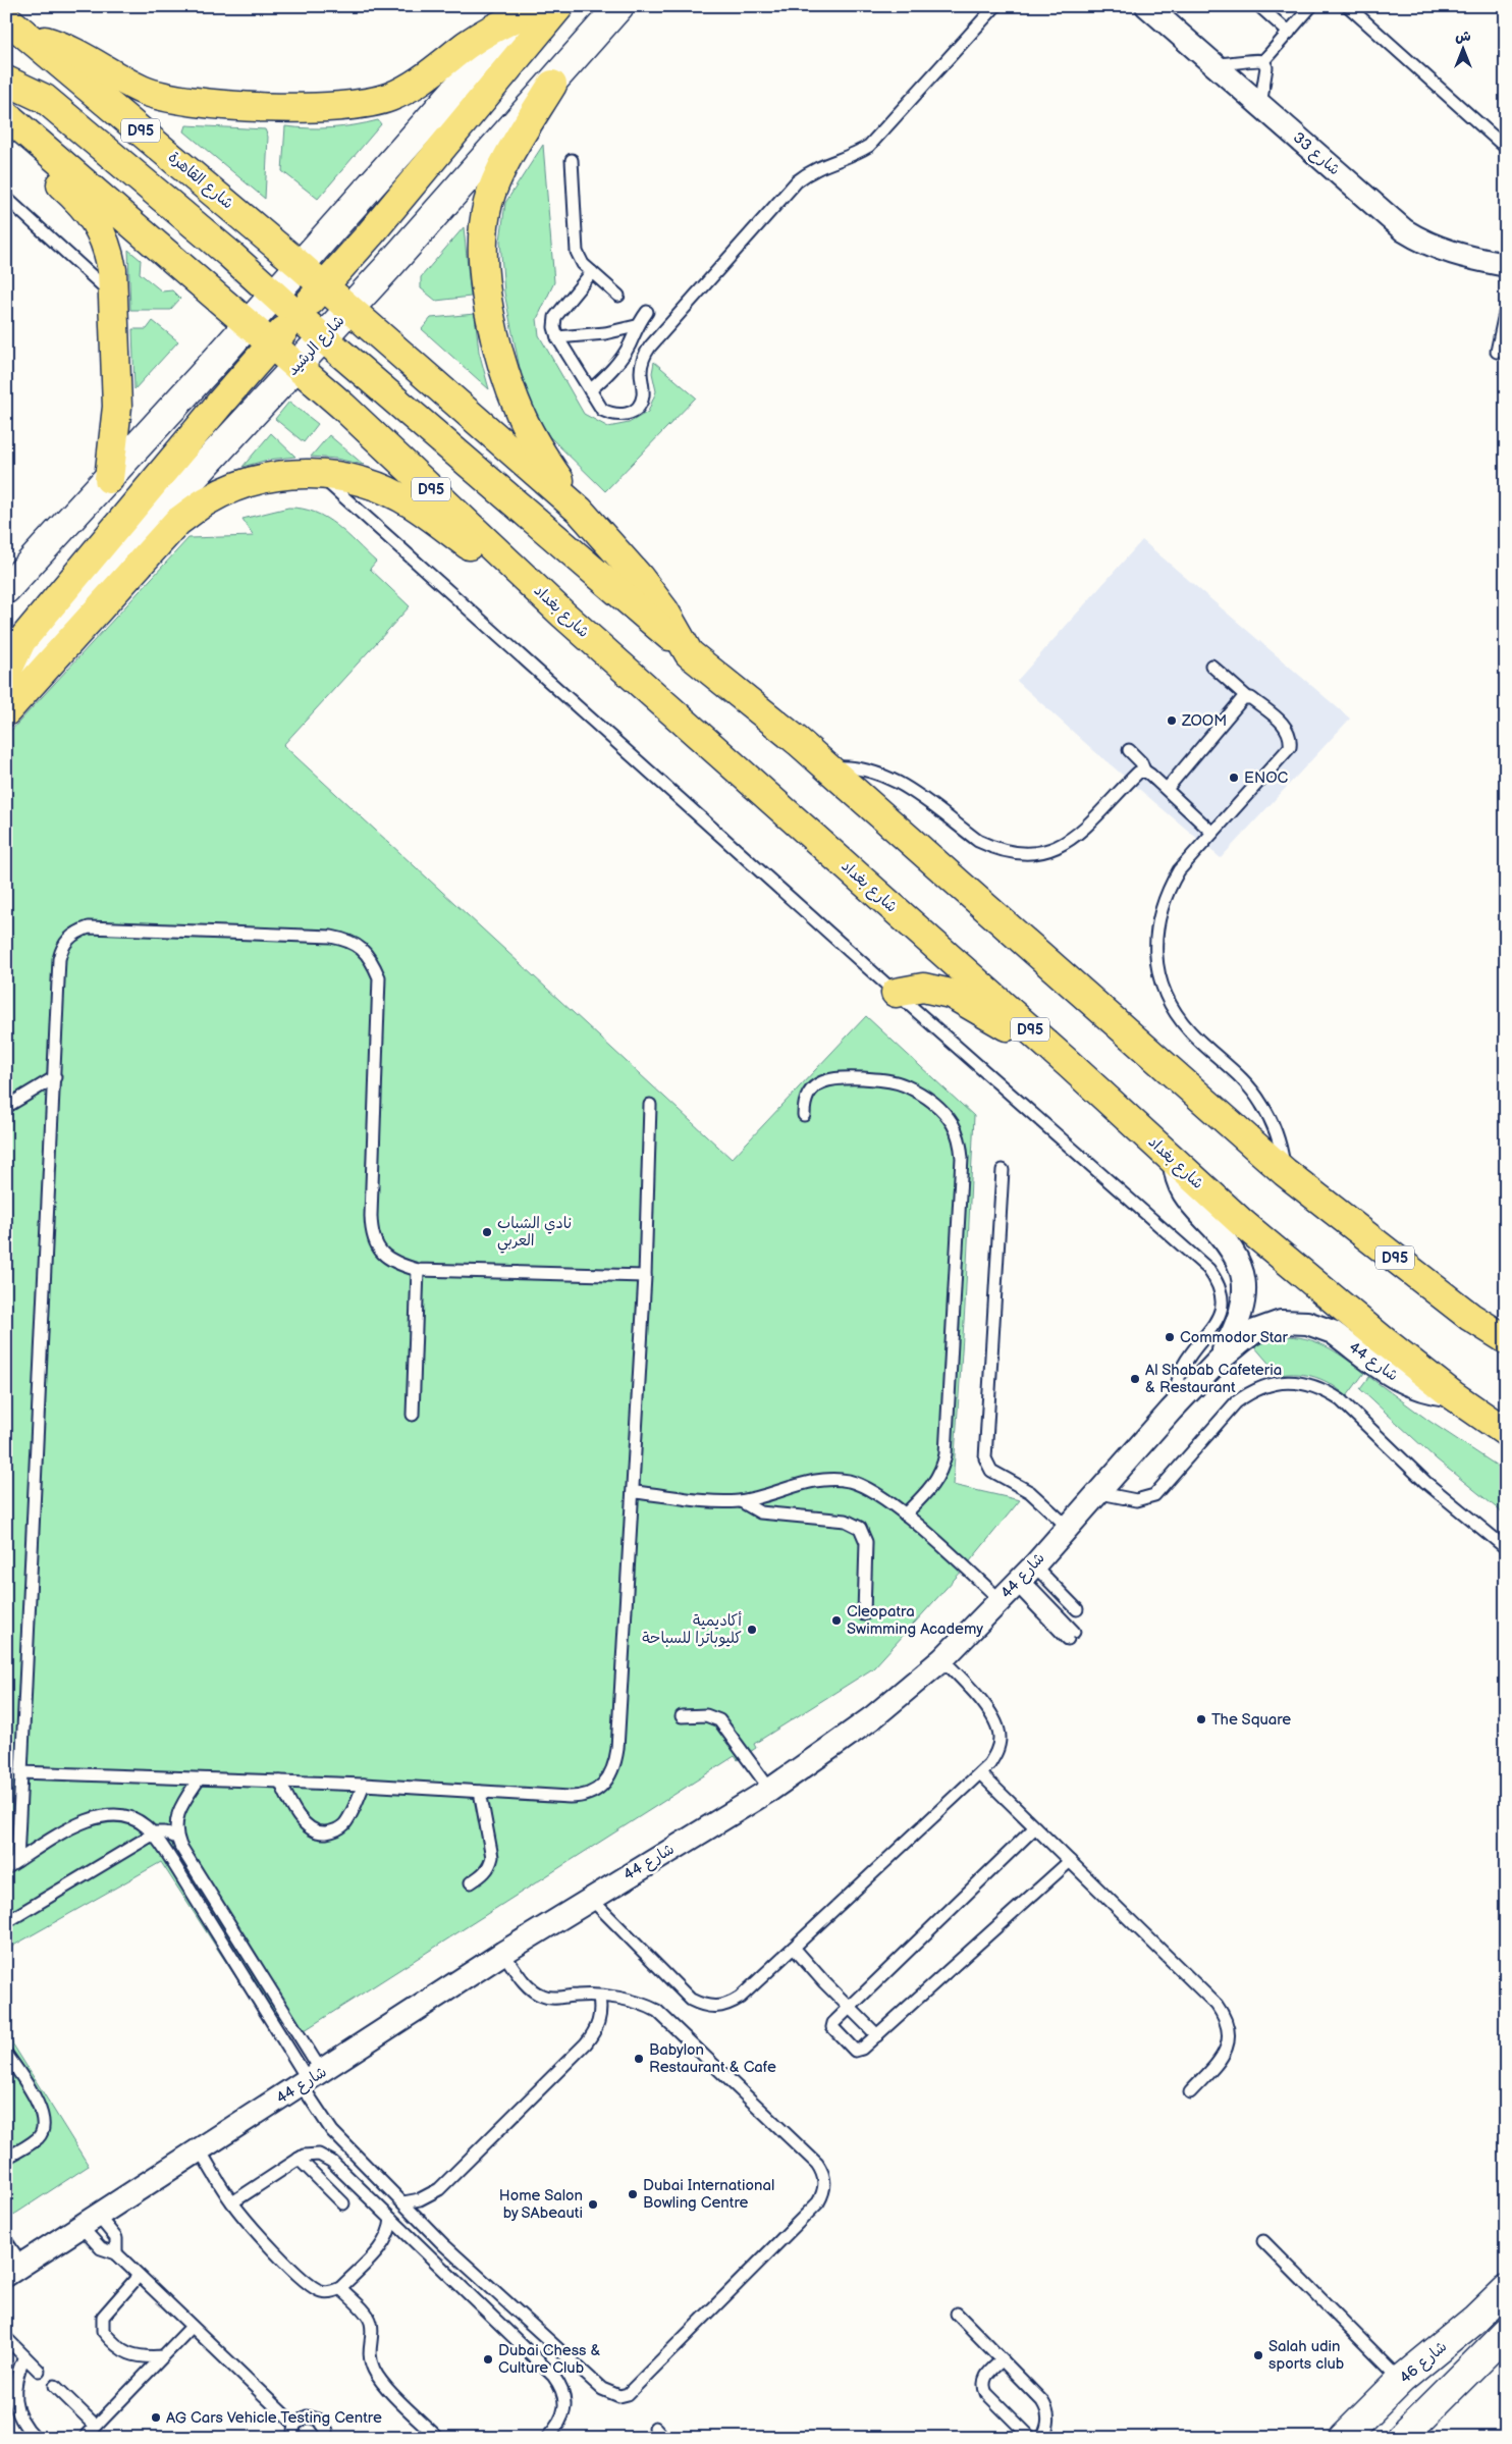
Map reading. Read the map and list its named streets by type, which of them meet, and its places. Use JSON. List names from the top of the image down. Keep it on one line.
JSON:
{"streets":{"main road":["D95","شارع القاهرة","شارع الرشيد","شارع بغداد","شارع 46"],"street":["شارع 33","شارع 44"]},"crossings":[["D95","شارع القاهرة"],["D95","شارع الرشيد"],["D95","شارع بغداد"],["شارع الرشيد","شارع بغداد"],["شارع بغداد","شارع 44"]],"places":["ZOOM","ENOC","نادي الشباب العربي","Commodor Star","Al Shabab Cafeteria & Restaurant","Cleopatra Swimming Academy","أكاديمية كليوباترا للسباحة","The Square","Babylon Restaurant & Cafe","Dubai International Bowling Centre","Home Salon by SAbeauti","Salah udin sports club","Dubai Chess & Culture Club","AG Cars Vehicle Testing Centre"],"north":"top"}
